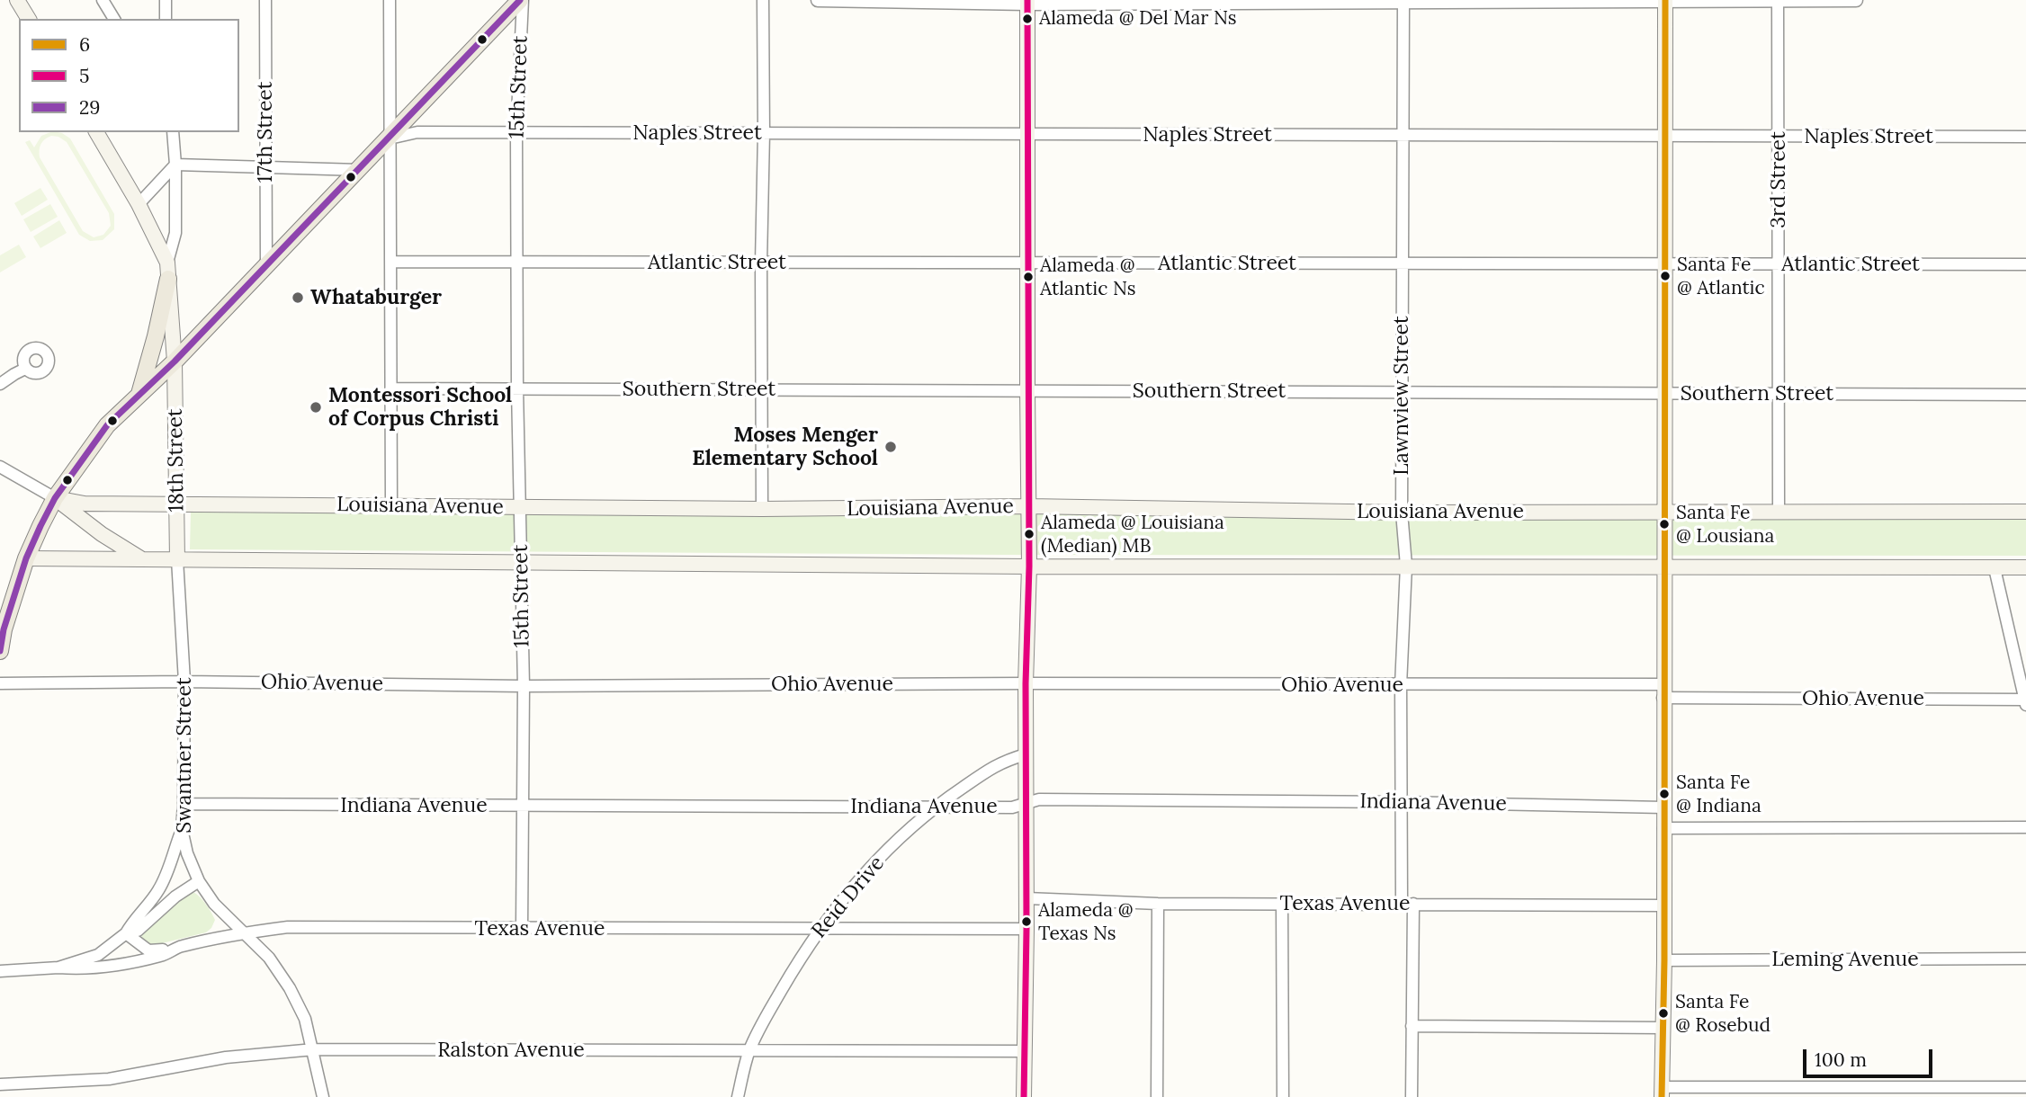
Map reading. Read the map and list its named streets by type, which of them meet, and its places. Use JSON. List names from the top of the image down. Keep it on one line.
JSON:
{"streets":{"main road":["18th Street","Louisiana Avenue"],"street":["15th Street","17th Street","Naples Street","3rd Street","Atlantic Street","Southern Street","Lawnview Street","Ohio Avenue","Swantner Street","Indiana Avenue","Reid Drive","Texas Avenue","Leming Avenue","Ralston Avenue"]},"crossings":[["15th Street","Naples Street"],["15th Street","Atlantic Street"],["15th Street","Southern Street"],["15th Street","Louisiana Avenue"],["15th Street","Ohio Avenue"],["15th Street","Indiana Avenue"],["15th Street","Texas Avenue"],["Naples Street","3rd Street"],["Naples Street","Lawnview Street"],["3rd Street","Atlantic Street"],["3rd Street","Southern Street"],["3rd Street","Louisiana Avenue"],["Atlantic Street","Lawnview Street"],["Southern Street","Lawnview Street"],["Lawnview Street","Louisiana Avenue"],["Lawnview Street","Ohio Avenue"],["Lawnview Street","Indiana Avenue"],["Lawnview Street","Texas Avenue"],["18th Street","Louisiana Avenue"],["18th Street","Swantner Street"],["Ohio Avenue","Swantner Street"],["Swantner Street","Indiana Avenue"],["Swantner Street","Texas Avenue"],["Swantner Street","Ralston Avenue"],["Indiana Avenue","Reid Drive"],["Reid Drive","Texas Avenue"],["Reid Drive","Ralston Avenue"]],"places":["Alameda @ Del Mar Ns","Santa Fe @ Atlantic","Alameda @ Atlantic Ns","Whataburger","Montessori School of Corpus Christi","Moses Menger Elementary School","Santa Fe @ Lousiana","Alameda @ Louisiana (Median) MB","Santa Fe @ Indiana","Alameda @ Texas Ns","Santa Fe @ Rosebud"],"lines":["transit line 6","transit line 5","transit line 29"],"legend":["6","5","29"],"scale_bar":"100 m"}
